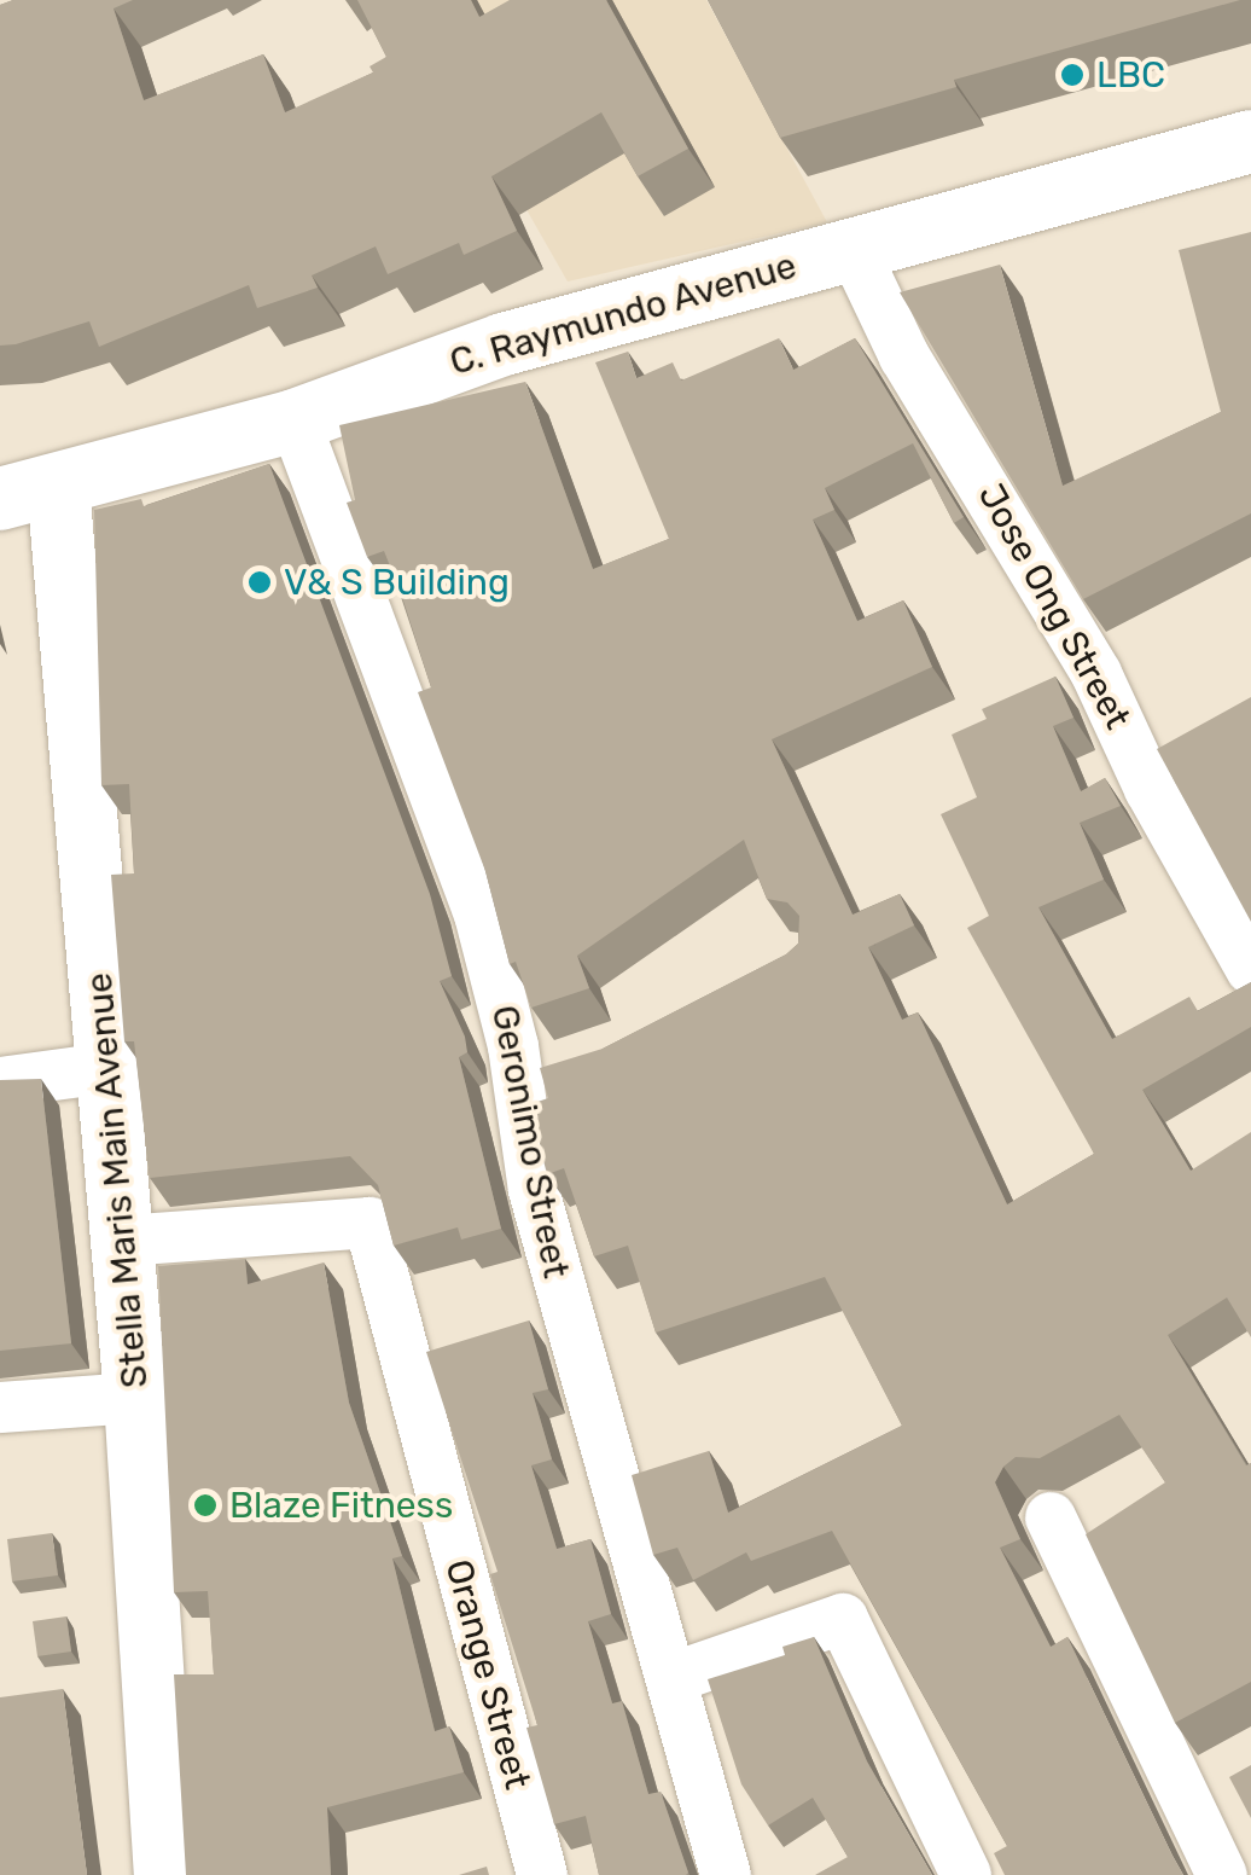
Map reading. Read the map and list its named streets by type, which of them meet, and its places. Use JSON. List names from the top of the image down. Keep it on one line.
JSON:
{"streets":{"main road":["C. Raymundo Avenue","Stella Maris Main Avenue"],"street":["Jose Ong Street","Geronimo Street","Orange Street"]},"crossings":[["C. Raymundo Avenue","Jose Ong Street"],["C. Raymundo Avenue","Geronimo Street"],["C. Raymundo Avenue","Stella Maris Main Avenue"],["Stella Maris Main Avenue","Orange Street"]],"places":["LBC","V& S Building","Blaze Fitness"]}
